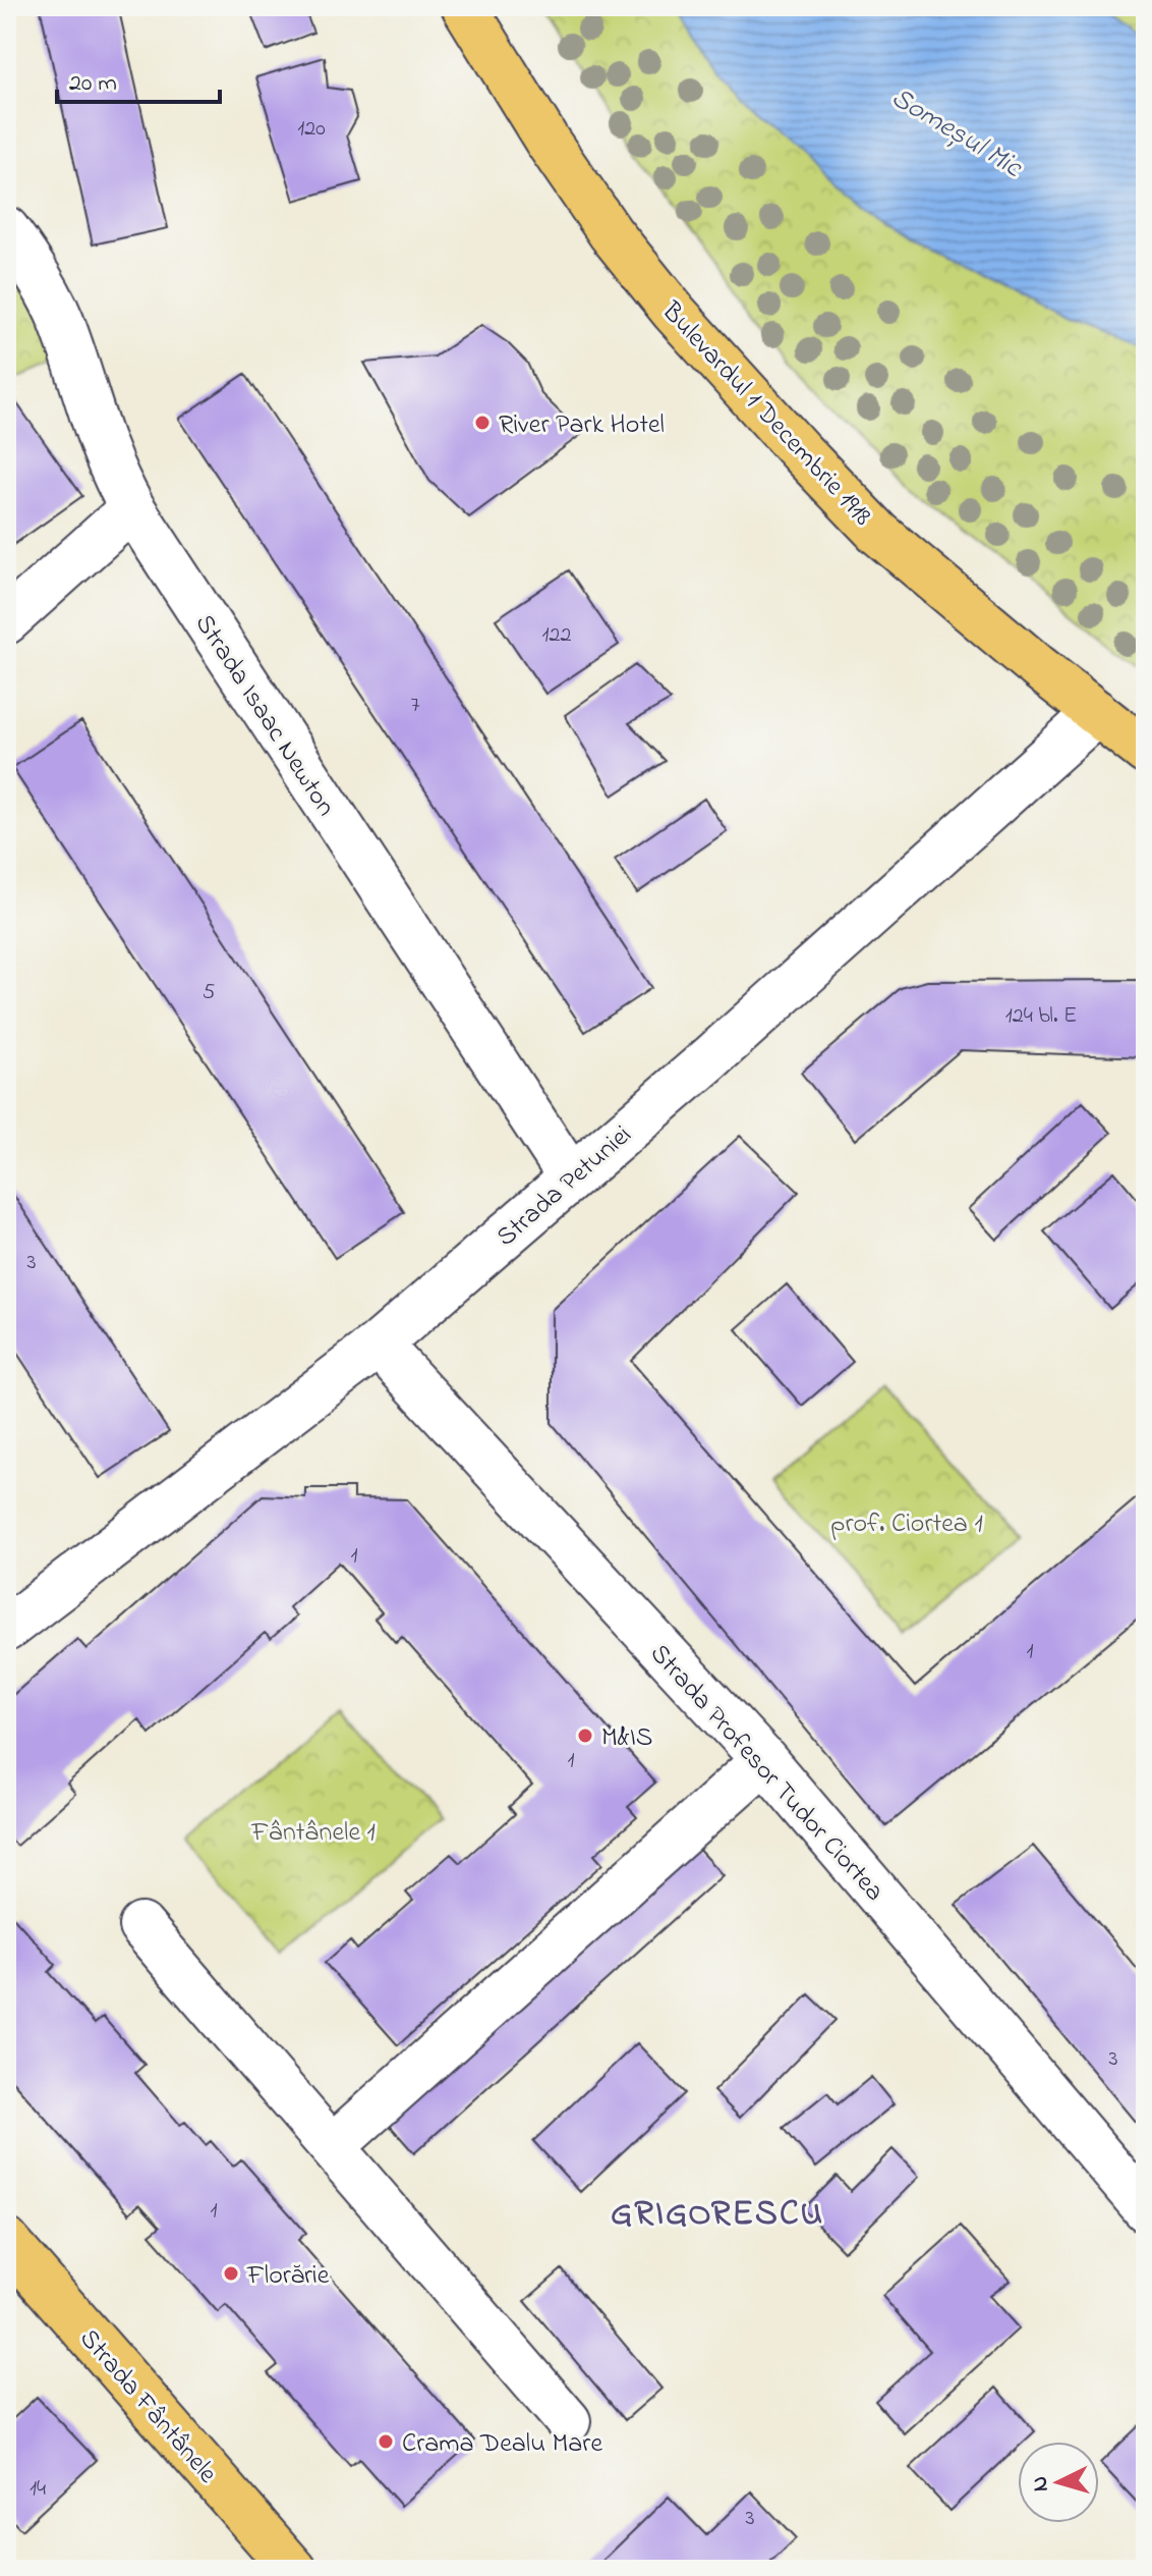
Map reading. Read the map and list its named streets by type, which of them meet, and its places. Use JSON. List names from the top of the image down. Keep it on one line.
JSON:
{"streets":{"main road":["Bulevardul 1 Decembrie 1918","Strada Fântânele"],"street":["Strada Isaac Newton","Strada Petuniei","Strada Profesor Tudor Ciortea"]},"crossings":[["Bulevardul 1 Decembrie 1918","Strada Petuniei"],["Strada Isaac Newton","Strada Petuniei"],["Strada Petuniei","Strada Profesor Tudor Ciortea"]],"districts":["GRIGORESCU"],"water":["Someșul Mic"],"parks":["prof. Ciortea 1","Fântânele 1"],"places":["River Park Hotel","M&IS","Florărie","Crama Dealu Mare"],"house_numbers":["120","122","7","5","124 bl. E","3","1","1","1","3","1","14","3"],"scale_bar":"20 m","north":"left"}
